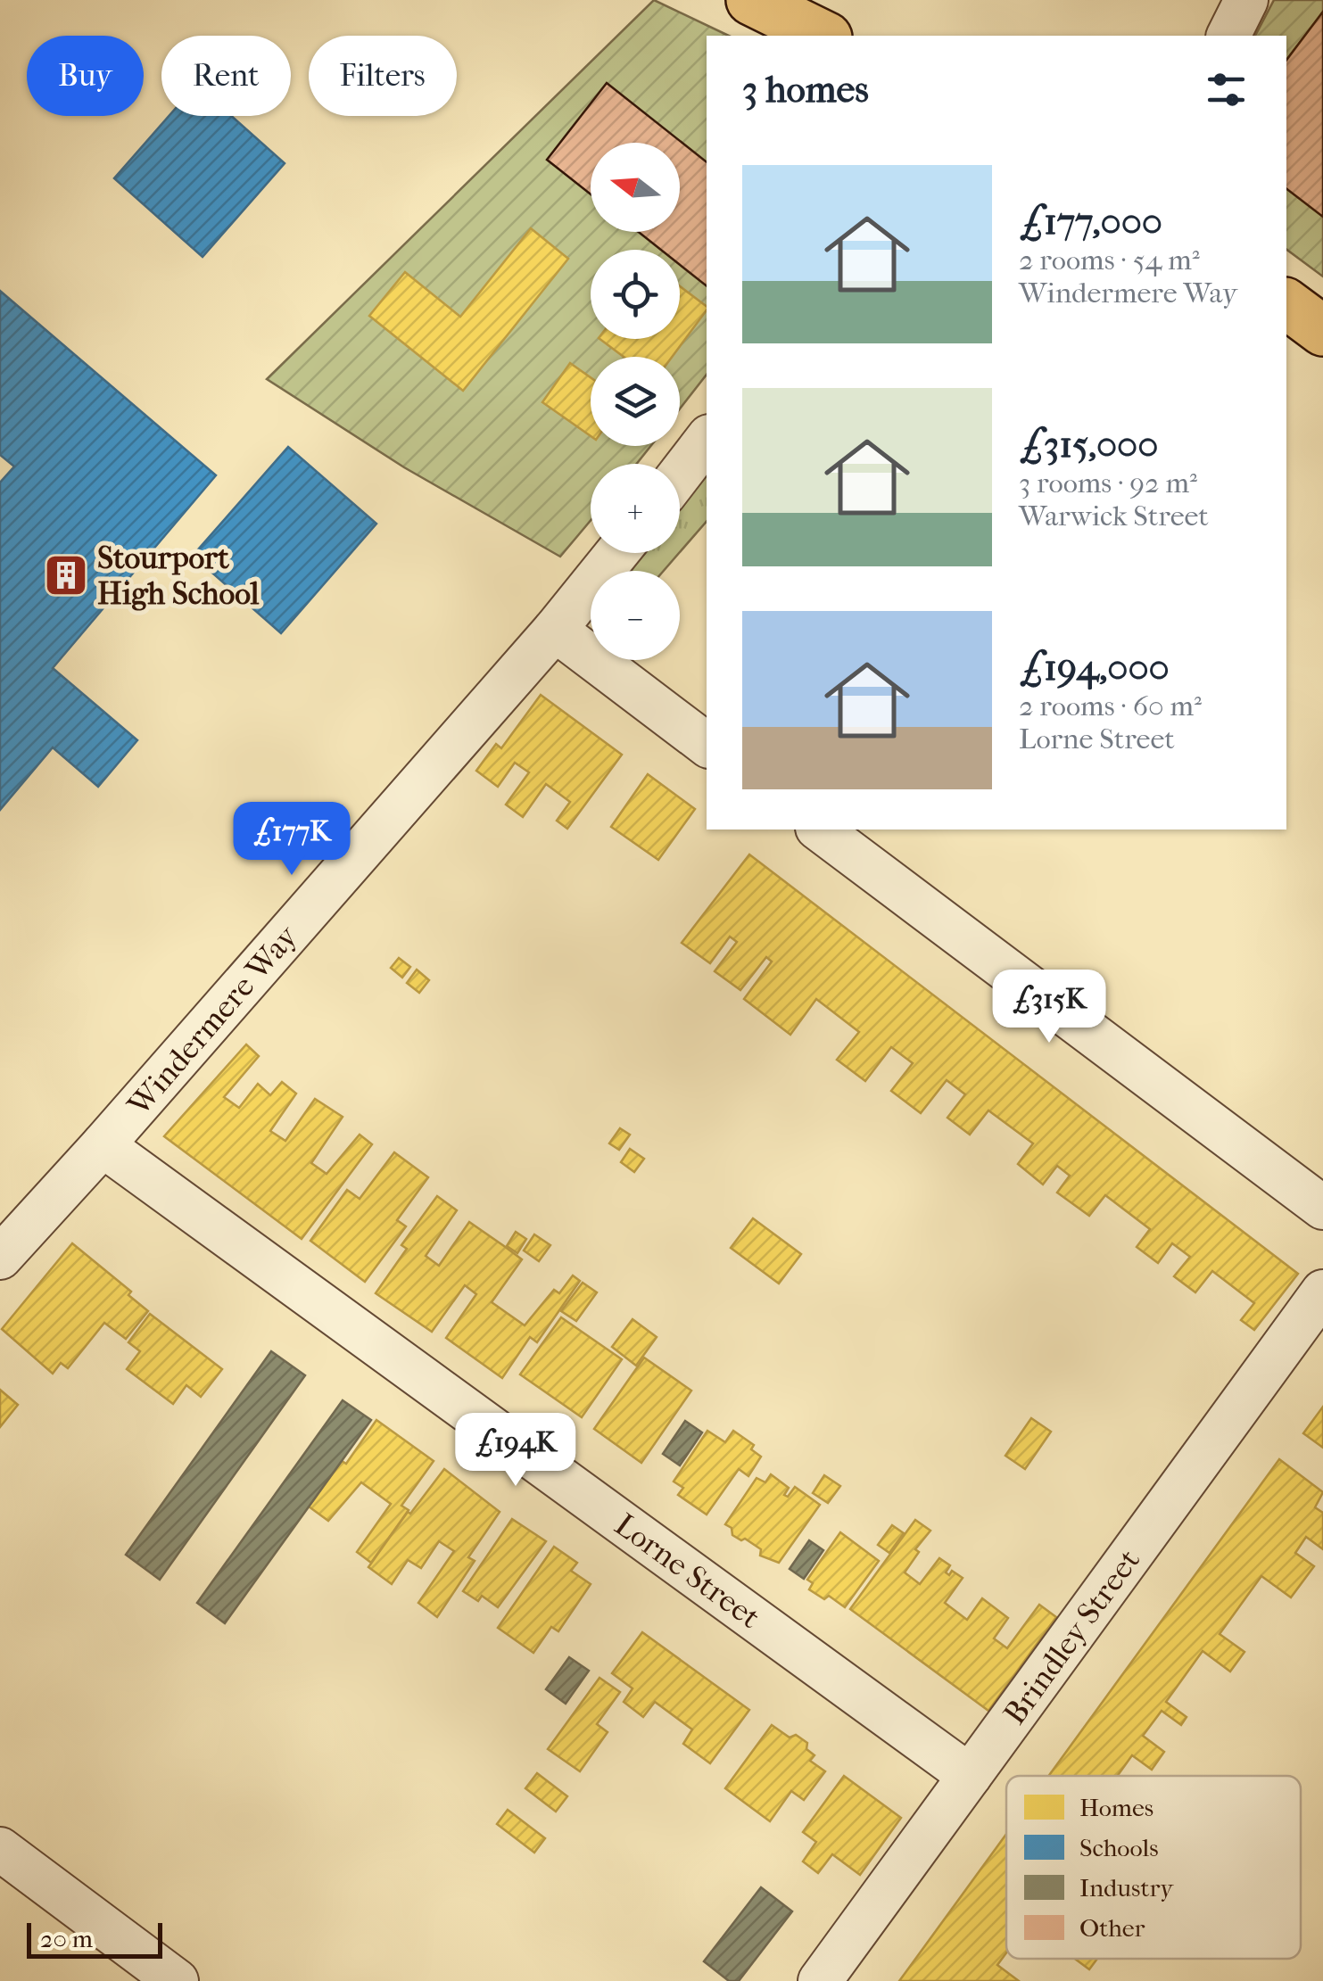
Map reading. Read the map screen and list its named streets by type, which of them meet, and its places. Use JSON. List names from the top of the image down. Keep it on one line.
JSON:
{"streets":{"street":["Windermere Way","Lorne Street","Brindley Street"]},"crossings":[["Windermere Way","Lorne Street"],["Lorne Street","Brindley Street"]],"places":{"building":["Stourport High School"]},"legend":["Homes","Schools","Industry","Other"],"scale_bar":"20 m","north":"left","page":{"chip":["Buy","Rent","Filters"],"heading":"3 homes","map_buttons":["+","−"],"list":[{"name":"£177,000","note":"2 rooms · 54 m² · Windermere Way"},{"name":"£315,000","note":"3 rooms · 92 m² · Warwick Street"},{"name":"£194,000","note":"2 rooms · 60 m² · Lorne Street"}],"price":["£177K","£315K","£194K"],"scale":"20 m"}}
